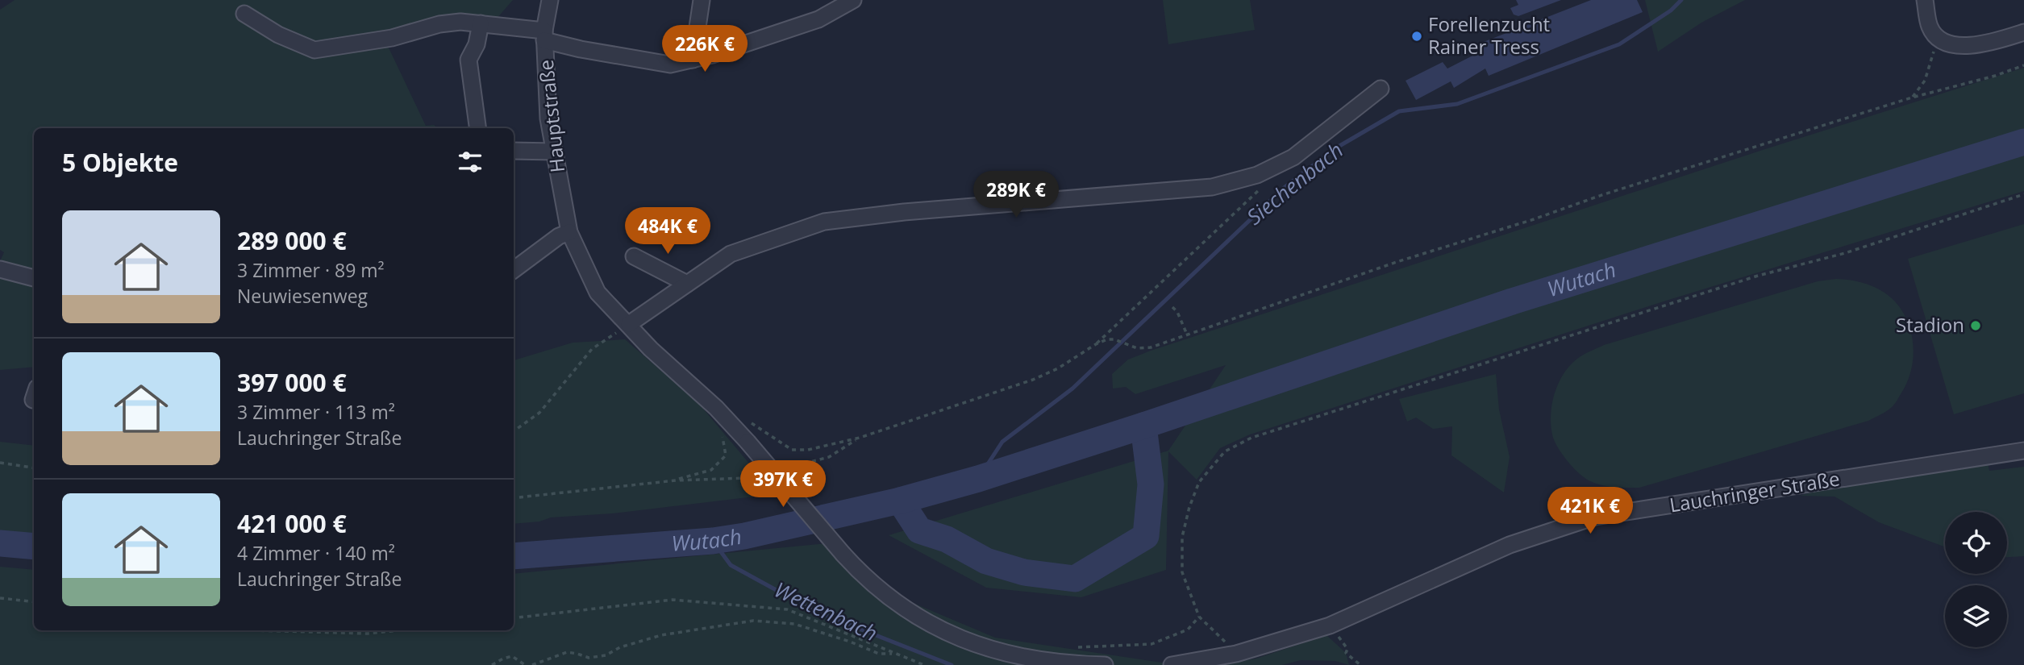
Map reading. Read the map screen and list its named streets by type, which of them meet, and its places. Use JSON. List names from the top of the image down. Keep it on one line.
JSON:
{"streets":{"street":["Hauptstraße","Lauchringer Straße"]},"water":["Siechenbach","Wutach","Wettenbach"],"places":["Forellenzucht Rainer Tress","Stadion"],"page":{"price":["226K €","289K €","484K €","397K €","421K €"],"heading":"5 Objekte","list":[{"name":"289 000 €","note":"3 Zimmer · 89 m² · Neuwiesenweg"},{"name":"397 000 €","note":"3 Zimmer · 113 m² · Lauchringer Straße"},{"name":"421 000 €","note":"4 Zimmer · 140 m² · Lauchringer Straße"}]}}
